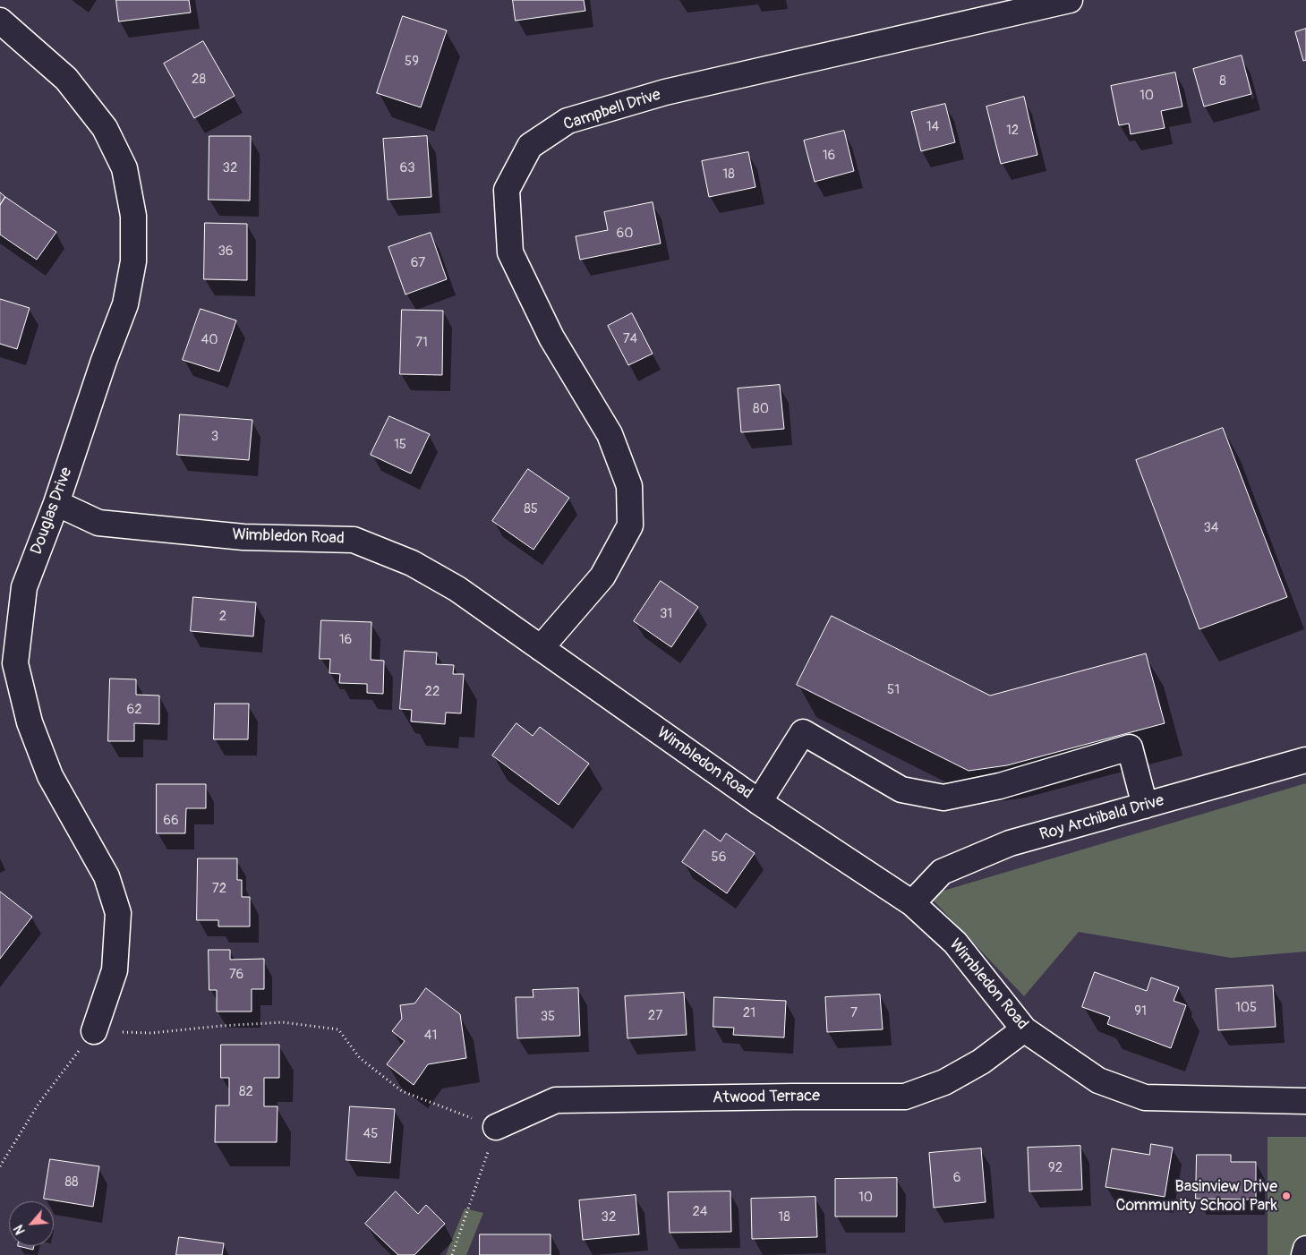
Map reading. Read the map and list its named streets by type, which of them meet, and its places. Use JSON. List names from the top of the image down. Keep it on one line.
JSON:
{"streets":{"street":["Campbell Drive","Douglas Drive","Wimbledon Road","Roy Archibald Drive","Atwood Terrace"]},"crossings":[["Campbell Drive","Wimbledon Road"],["Douglas Drive","Wimbledon Road"],["Wimbledon Road","Roy Archibald Drive"],["Wimbledon Road","Atwood Terrace"]],"places":["Basinview Drive Community School Park"],"house_numbers":["59","28","8","10","14","12","16","32","63","18","60","36","67","74","40","71","80","3","15","85","34","31","2","16","51","22","62","66","56","72","76","105","91","21","7","27","35","41","82","45","92","6","88","10","24","32","18"],"north":"bottom left"}
